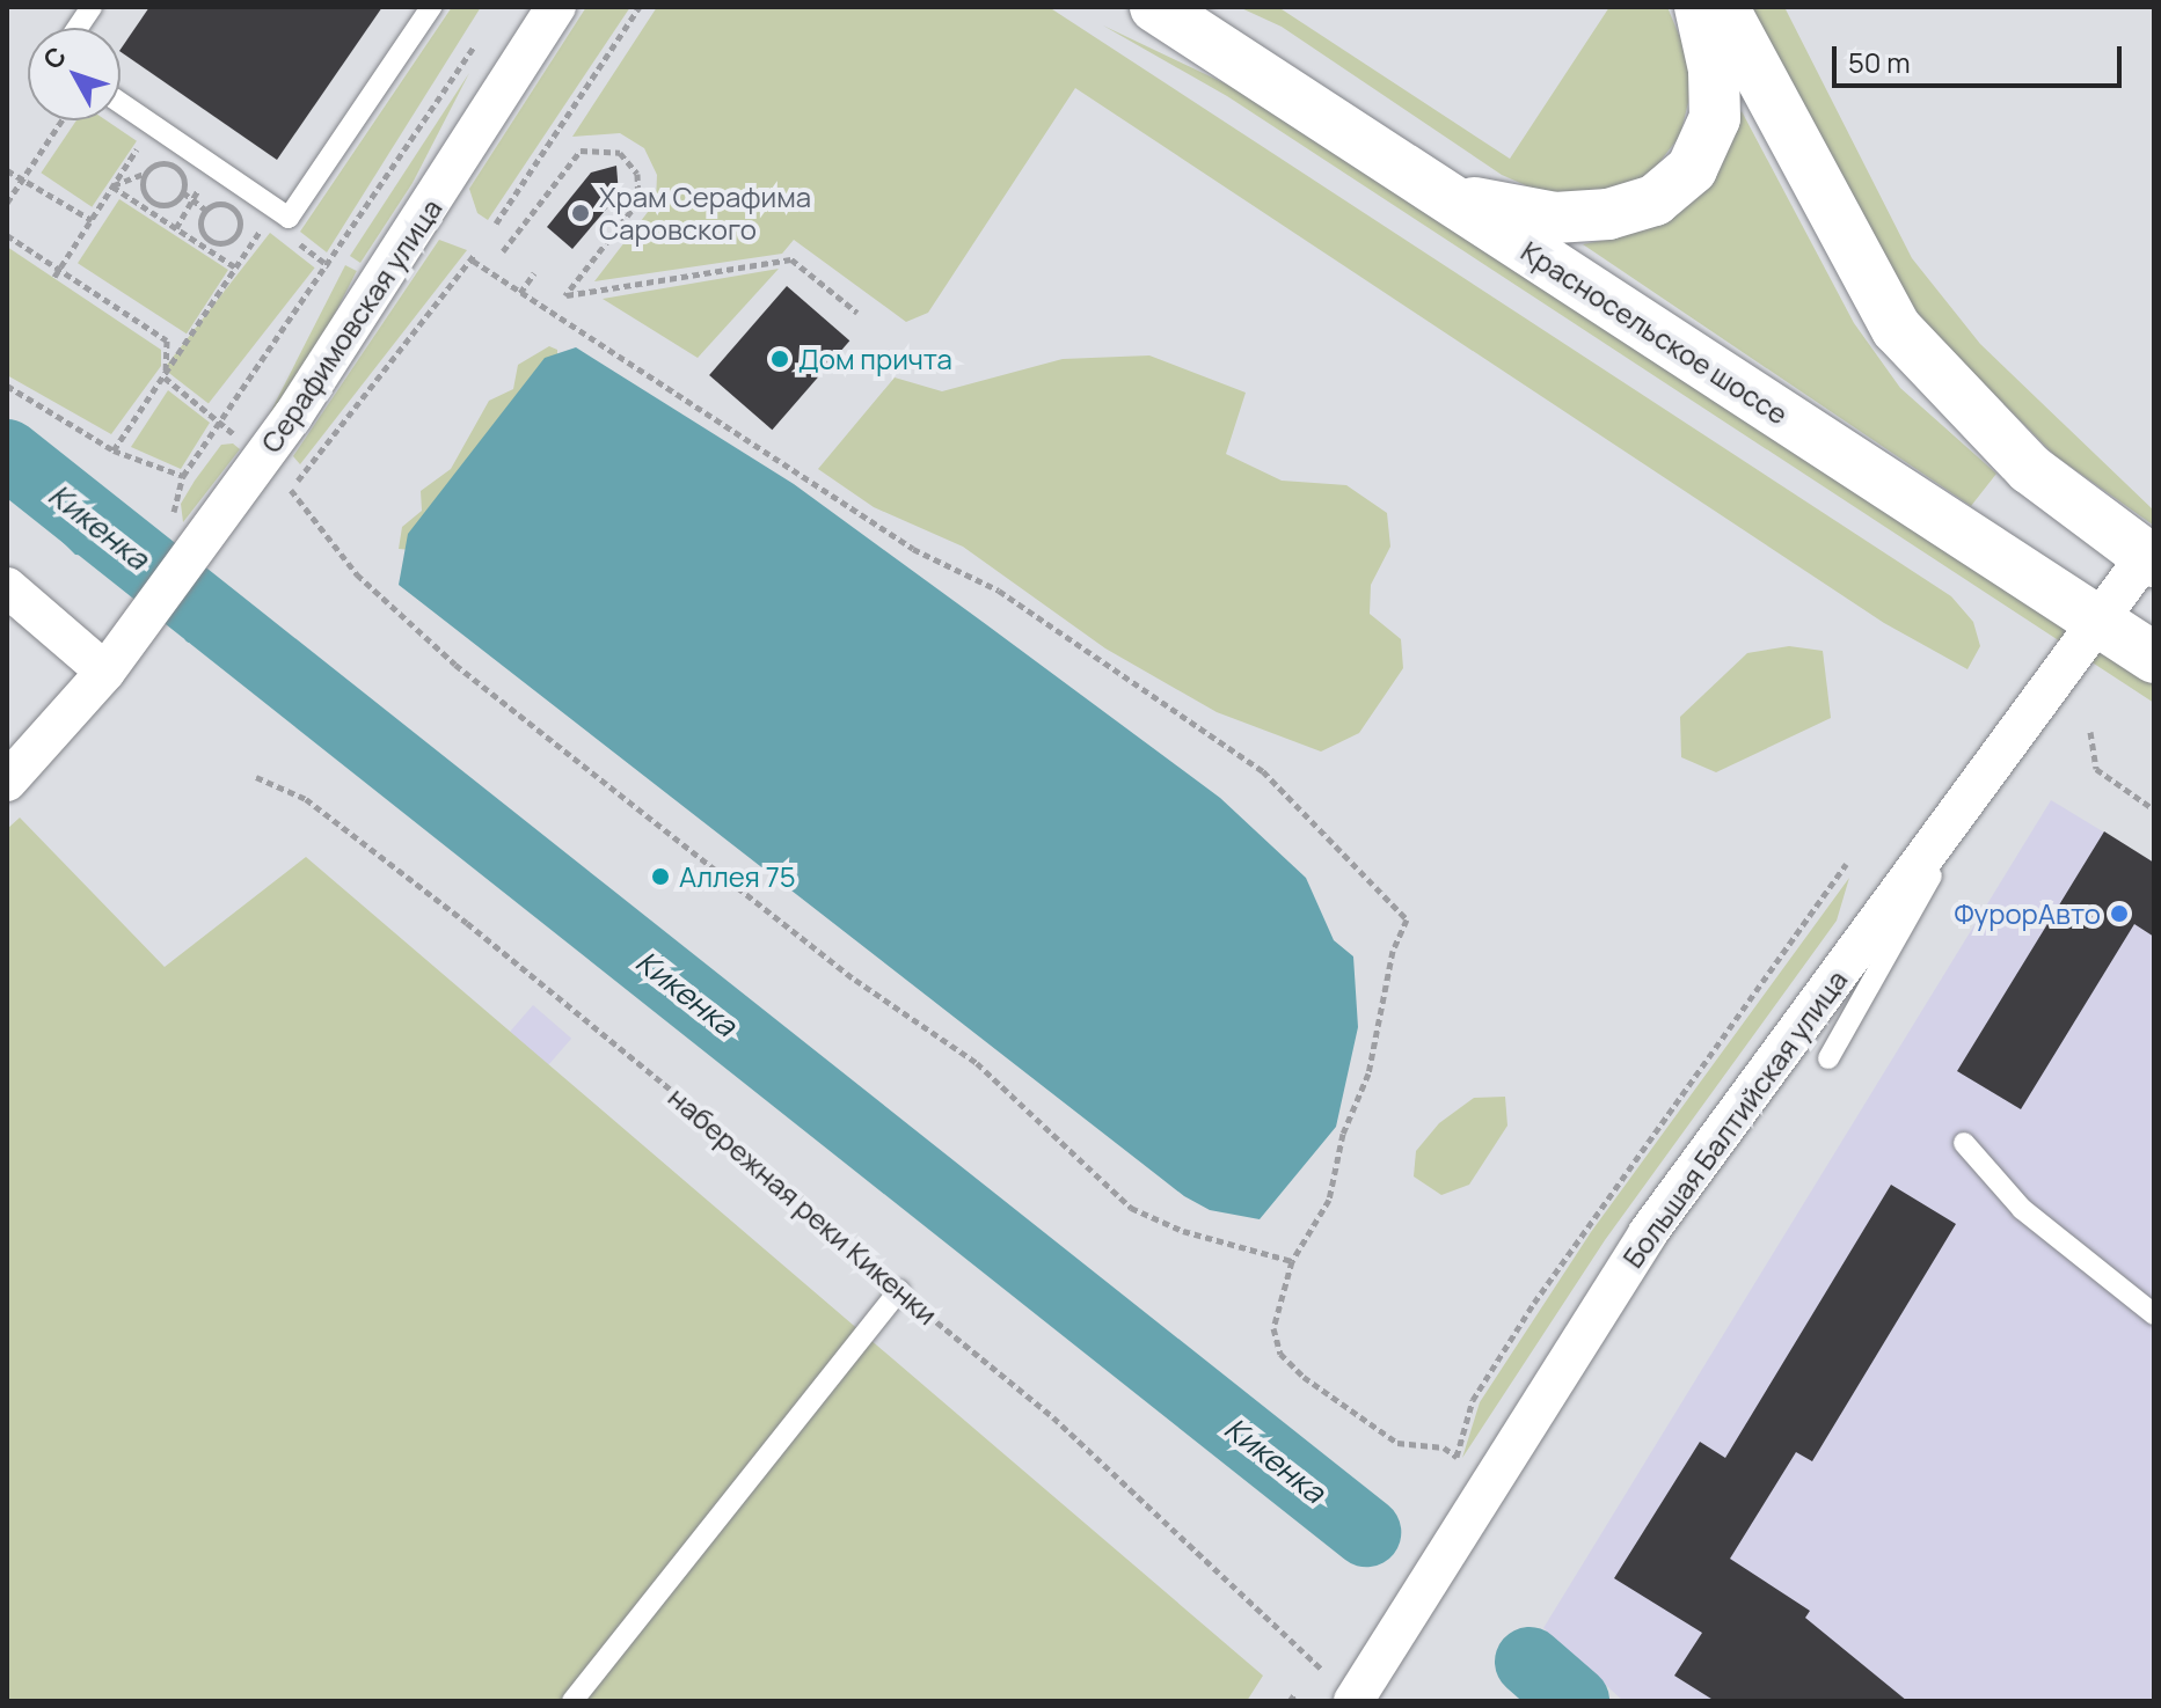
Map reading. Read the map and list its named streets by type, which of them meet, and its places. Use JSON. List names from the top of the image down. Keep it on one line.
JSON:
{"streets":{"main road":["Красносельское шоссе"],"street":["Серафимовская улица","Большая Балтийская улица"],"path":["набережная реки Кикенки"]},"crossings":[["Красносельское шоссе","Большая Балтийская улица"]],"water":["Кикенка"],"places":["Храм Серафима Саровского","Дом причта","Аллея 75","ФурорАвто"],"scale_bar":"50 m","north":"top left"}
